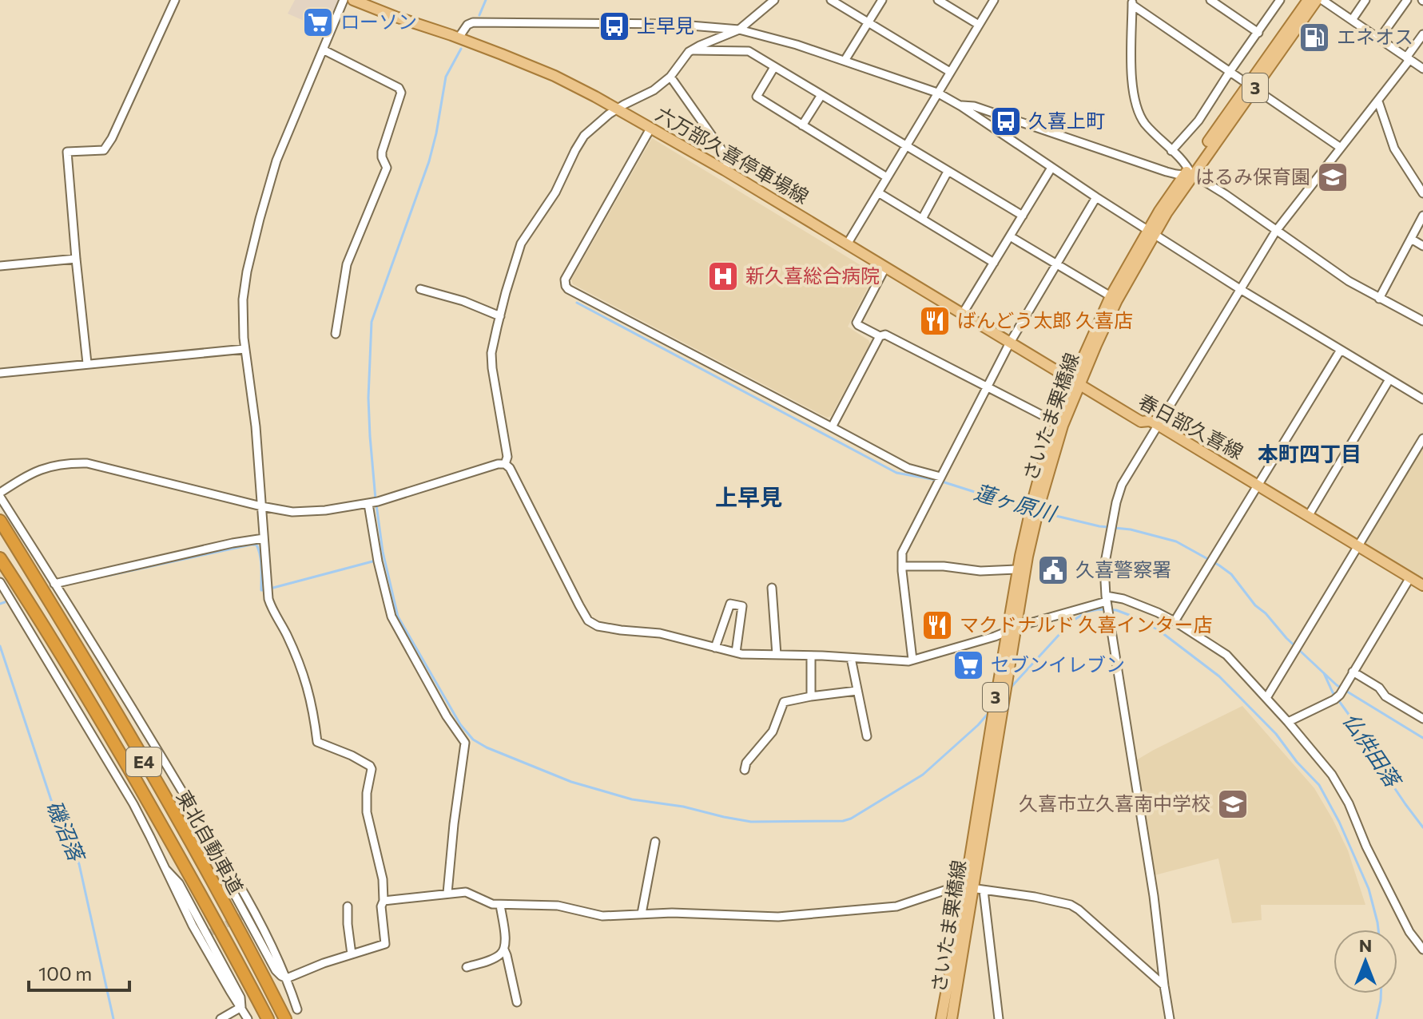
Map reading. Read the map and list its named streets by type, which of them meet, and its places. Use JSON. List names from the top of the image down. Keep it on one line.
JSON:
{"streets":{"highway":["E4","東北自動車道"],"main road":["3","六万部久喜停車場線","さいたま栗橋線","春日部久喜線"]},"crossings":[["六万部久喜停車場線","さいたま栗橋線"],["六万部久喜停車場線","春日部久喜線"],["さいたま栗橋線","春日部久喜線"]],"districts":["本町四丁目","上早見"],"water":["蓮ヶ原川","仏供田落","磯沼落"],"places":{"supermarket":["ローソン","セブンイレブン"],"bus stop":["上早見","久喜上町"],"fuel station":["エネオス"],"school or university":["はるみ保育園","久喜市立久喜南中学校"],"hospital":["新久喜総合病院"],"restaurant":["ばんどう太郎 久喜店","マクドナルド 久喜インター店"],"public building":["久喜警察署"]},"scale_bar":"100 m","north":"top"}
